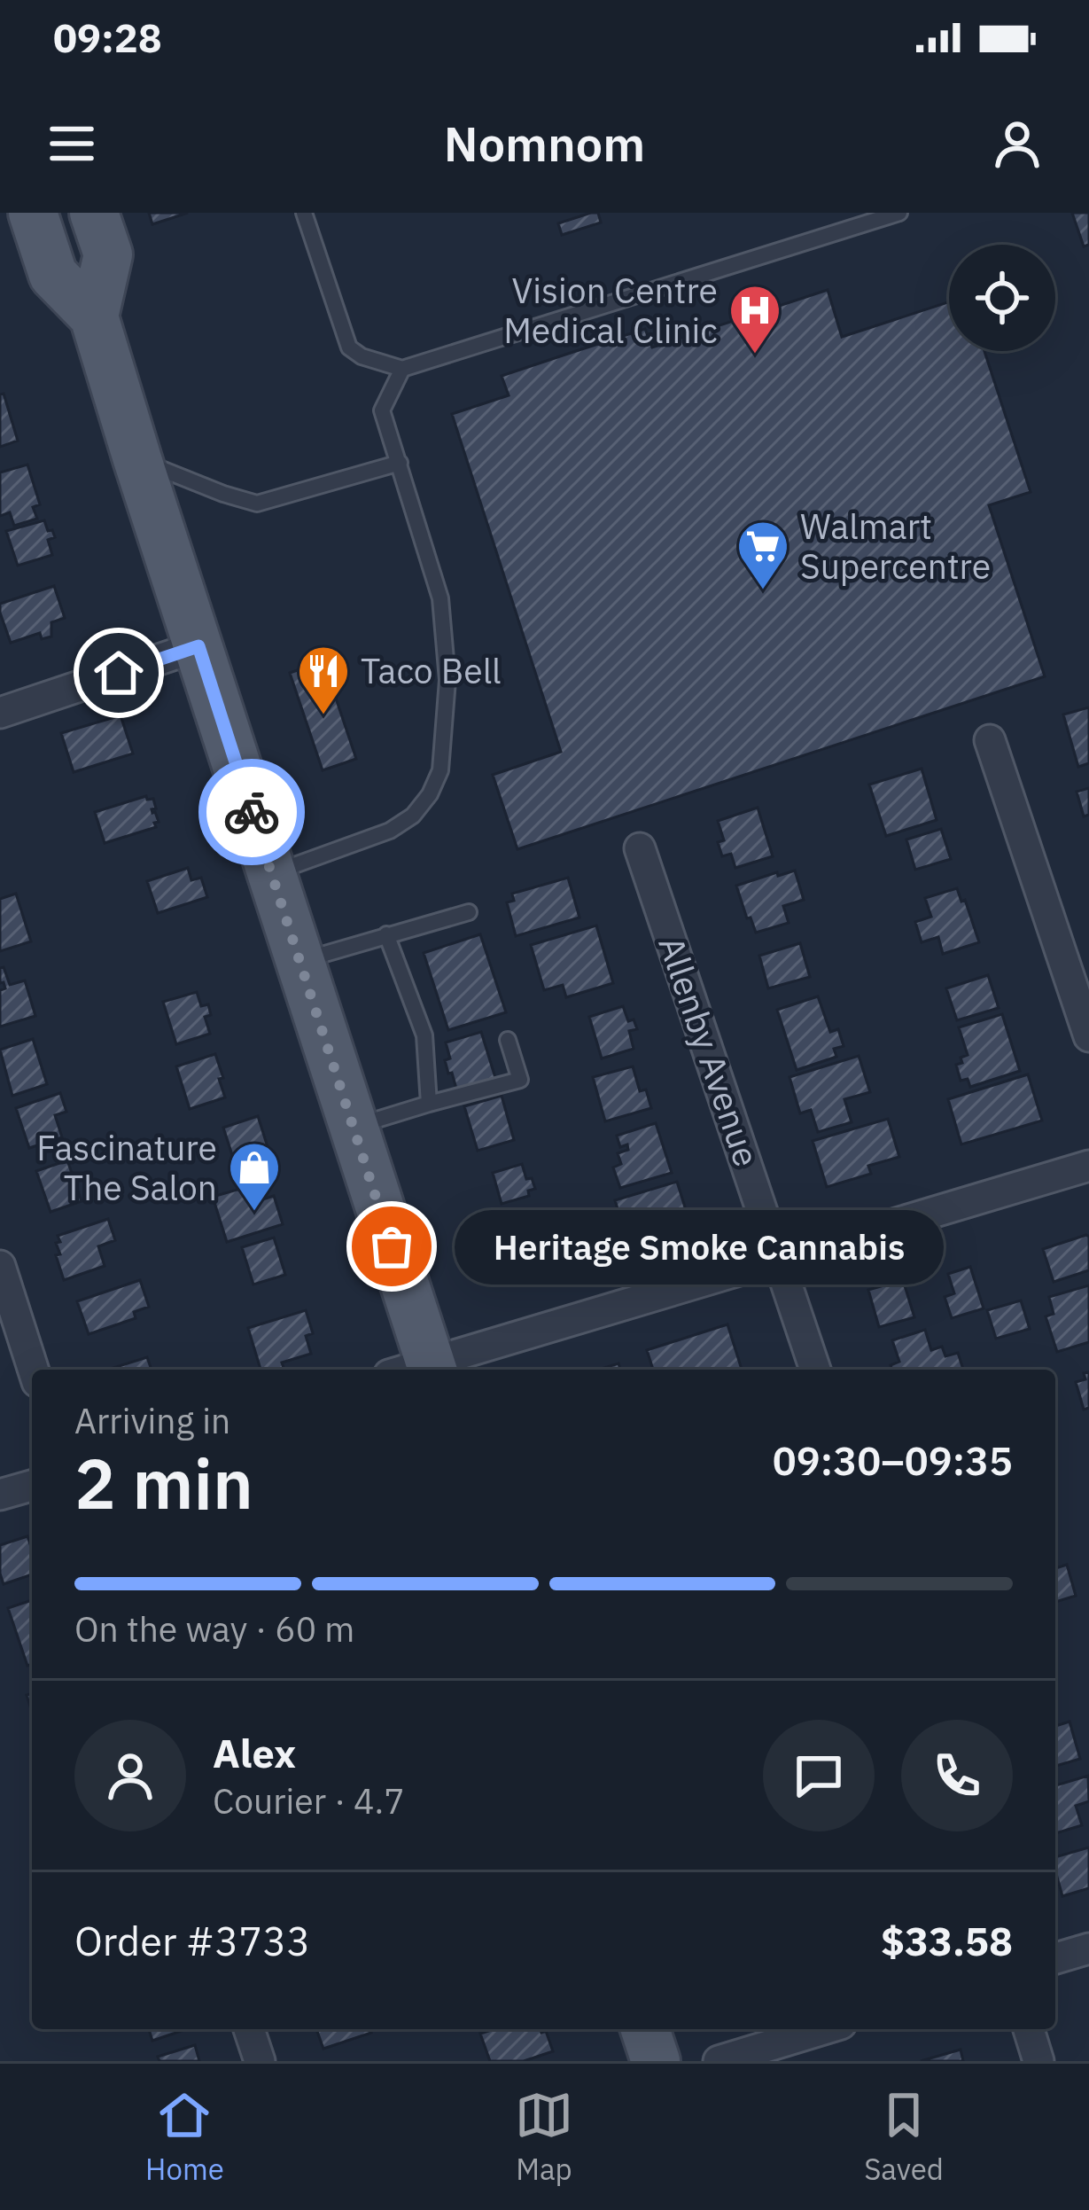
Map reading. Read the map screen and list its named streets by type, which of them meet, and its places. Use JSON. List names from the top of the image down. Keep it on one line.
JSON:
{"streets":{"street":["Allenby Avenue"]},"places":{"hospital":["Vision Centre Medical Clinic"],"supermarket":["Walmart Supercentre"],"restaurant":["Taco Bell"],"shop":["Fascinature The Salon"],"other":["Heritage Smoke Cannabis"]},"page":{"status":"09:28","header":"Nomnom","bubble":"Heritage Smoke Cannabis","heading":["2 min","Arriving in","09:30–09:35"],"panel":["Alex","Courier · 4.7","Order #3733","$33.58"],"bar":"On the way · 60 m","tabs":["Home","Map","Saved"]}}
